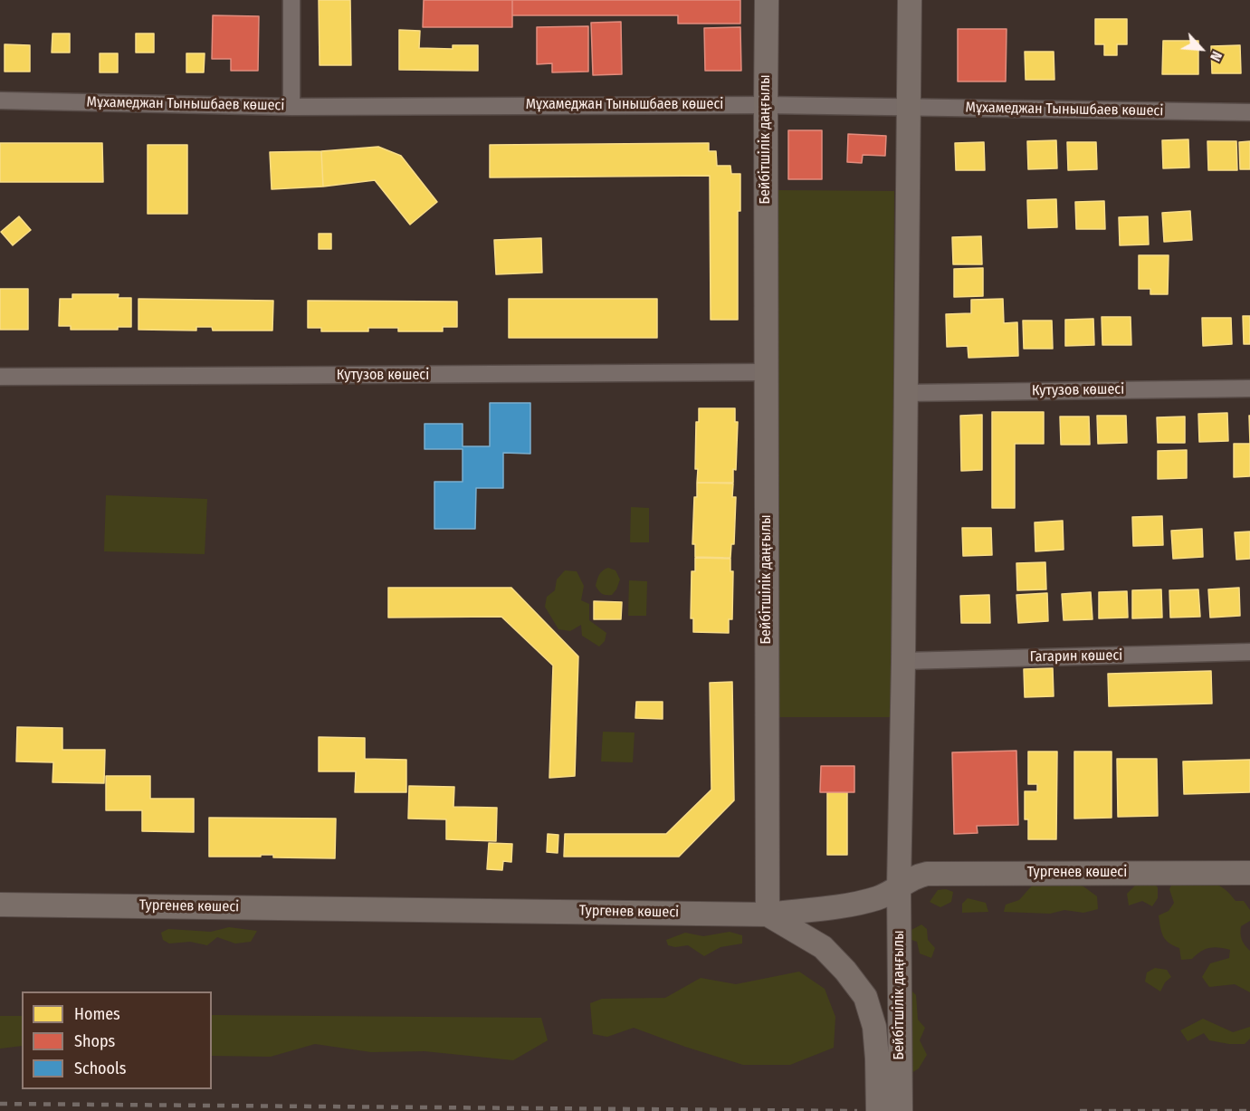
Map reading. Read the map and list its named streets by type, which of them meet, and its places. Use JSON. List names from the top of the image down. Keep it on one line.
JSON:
{"streets":{"main road":["Бейбітшілік даңғылы","Тургенев көшесі"],"street":["Мұхамеджан Тынышбаев көшесі","Кутузов көшесі","Гагарин көшесі"]},"crossings":[["Мұхамеджан Тынышбаев көшесі","Бейбітшілік даңғылы"],["Бейбітшілік даңғылы","Кутузов көшесі"],["Бейбітшілік даңғылы","Гагарин көшесі"],["Бейбітшілік даңғылы","Тургенев көшесі"]],"legend":["Homes","Shops","Schools"],"north":"bottom right"}
